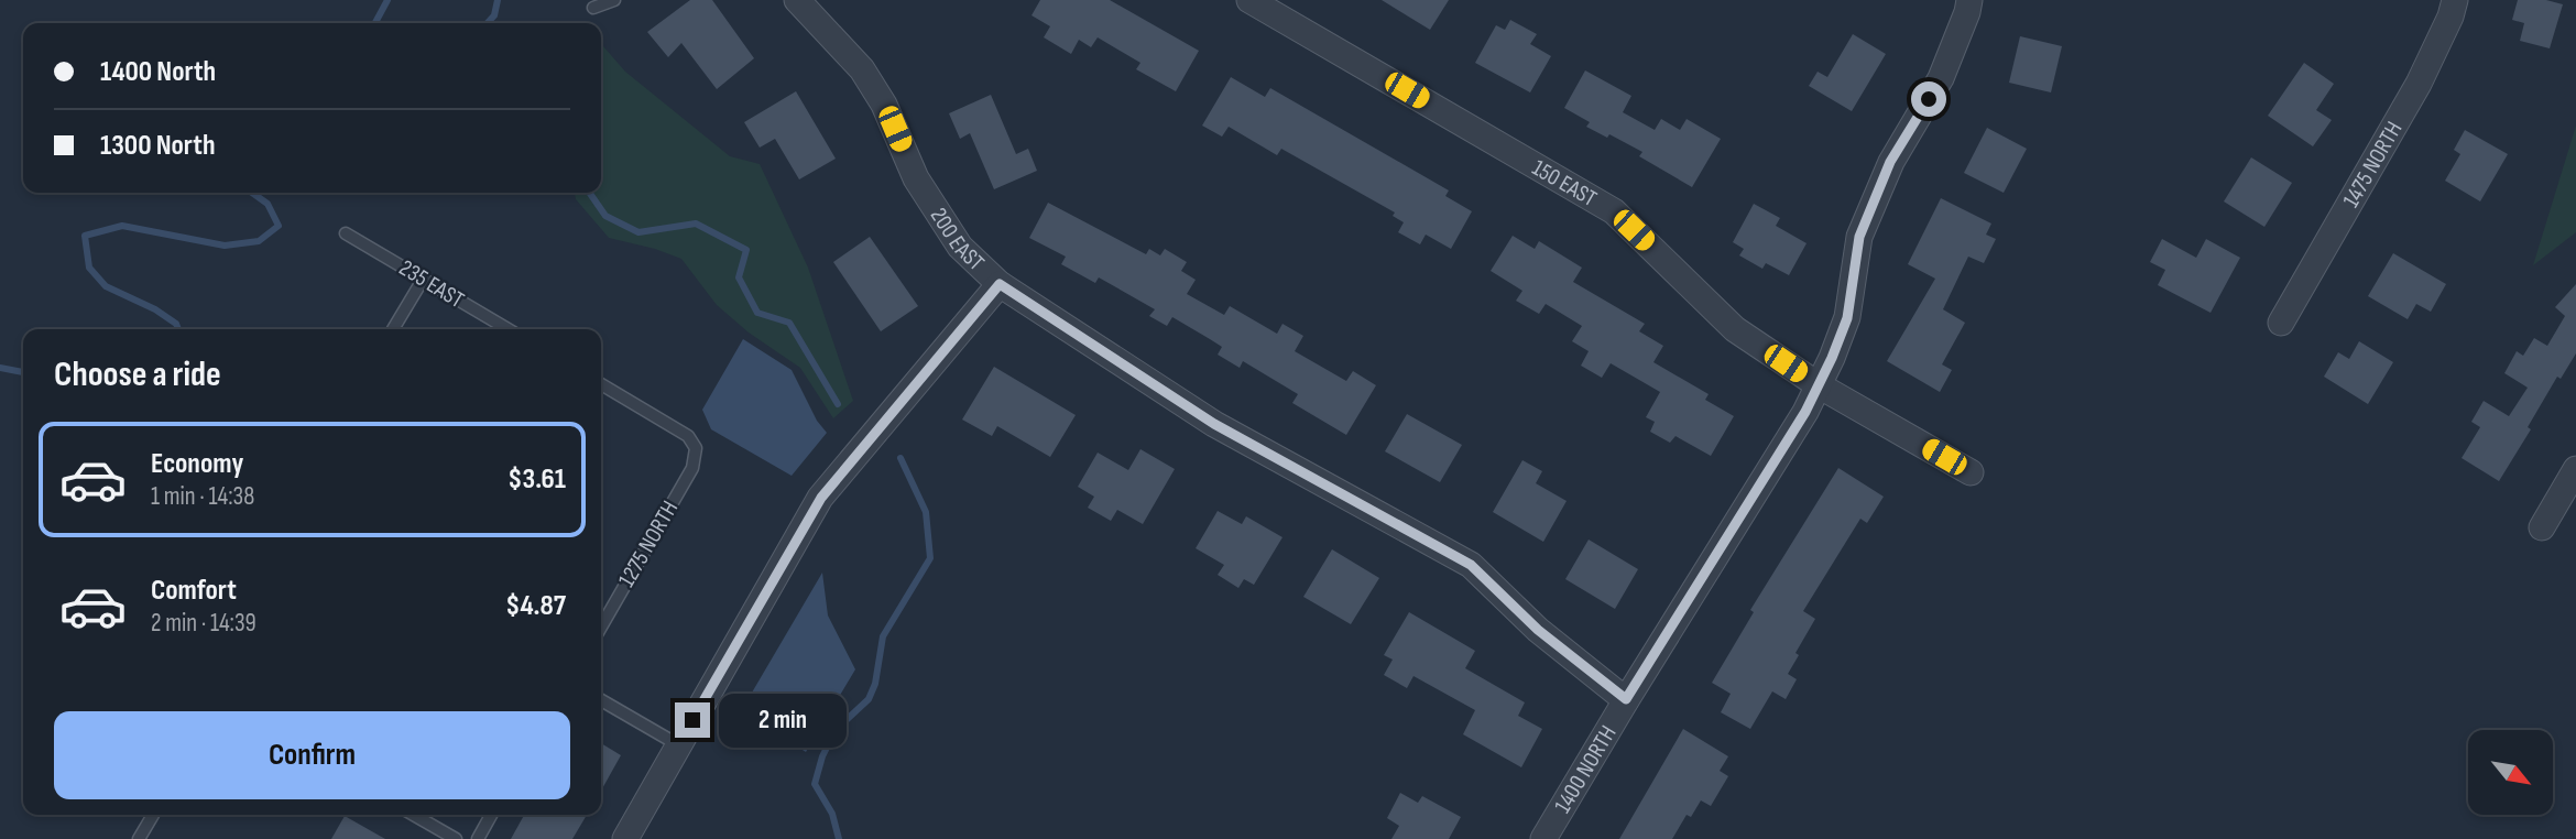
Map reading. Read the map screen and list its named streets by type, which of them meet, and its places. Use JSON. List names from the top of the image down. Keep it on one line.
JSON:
{"streets":{"street":["1475 NORTH","150 EAST","200 EAST","1400 NORTH"],"lane":["235 EAST","1275 NORTH"]},"crossings":[["150 EAST","1400 NORTH"],["200 EAST","1400 NORTH"]],"north":"bottom right","page":{"banner":["1400 North","1300 North"],"heading":"Choose a ride","list":[{"name":"Economy","note":"1 min · 14:38","value":"$3.61"},{"name":"Comfort","note":"2 min · 14:39","value":"$4.87"}],"bubble":"2 min","buttons":"Confirm"}}
